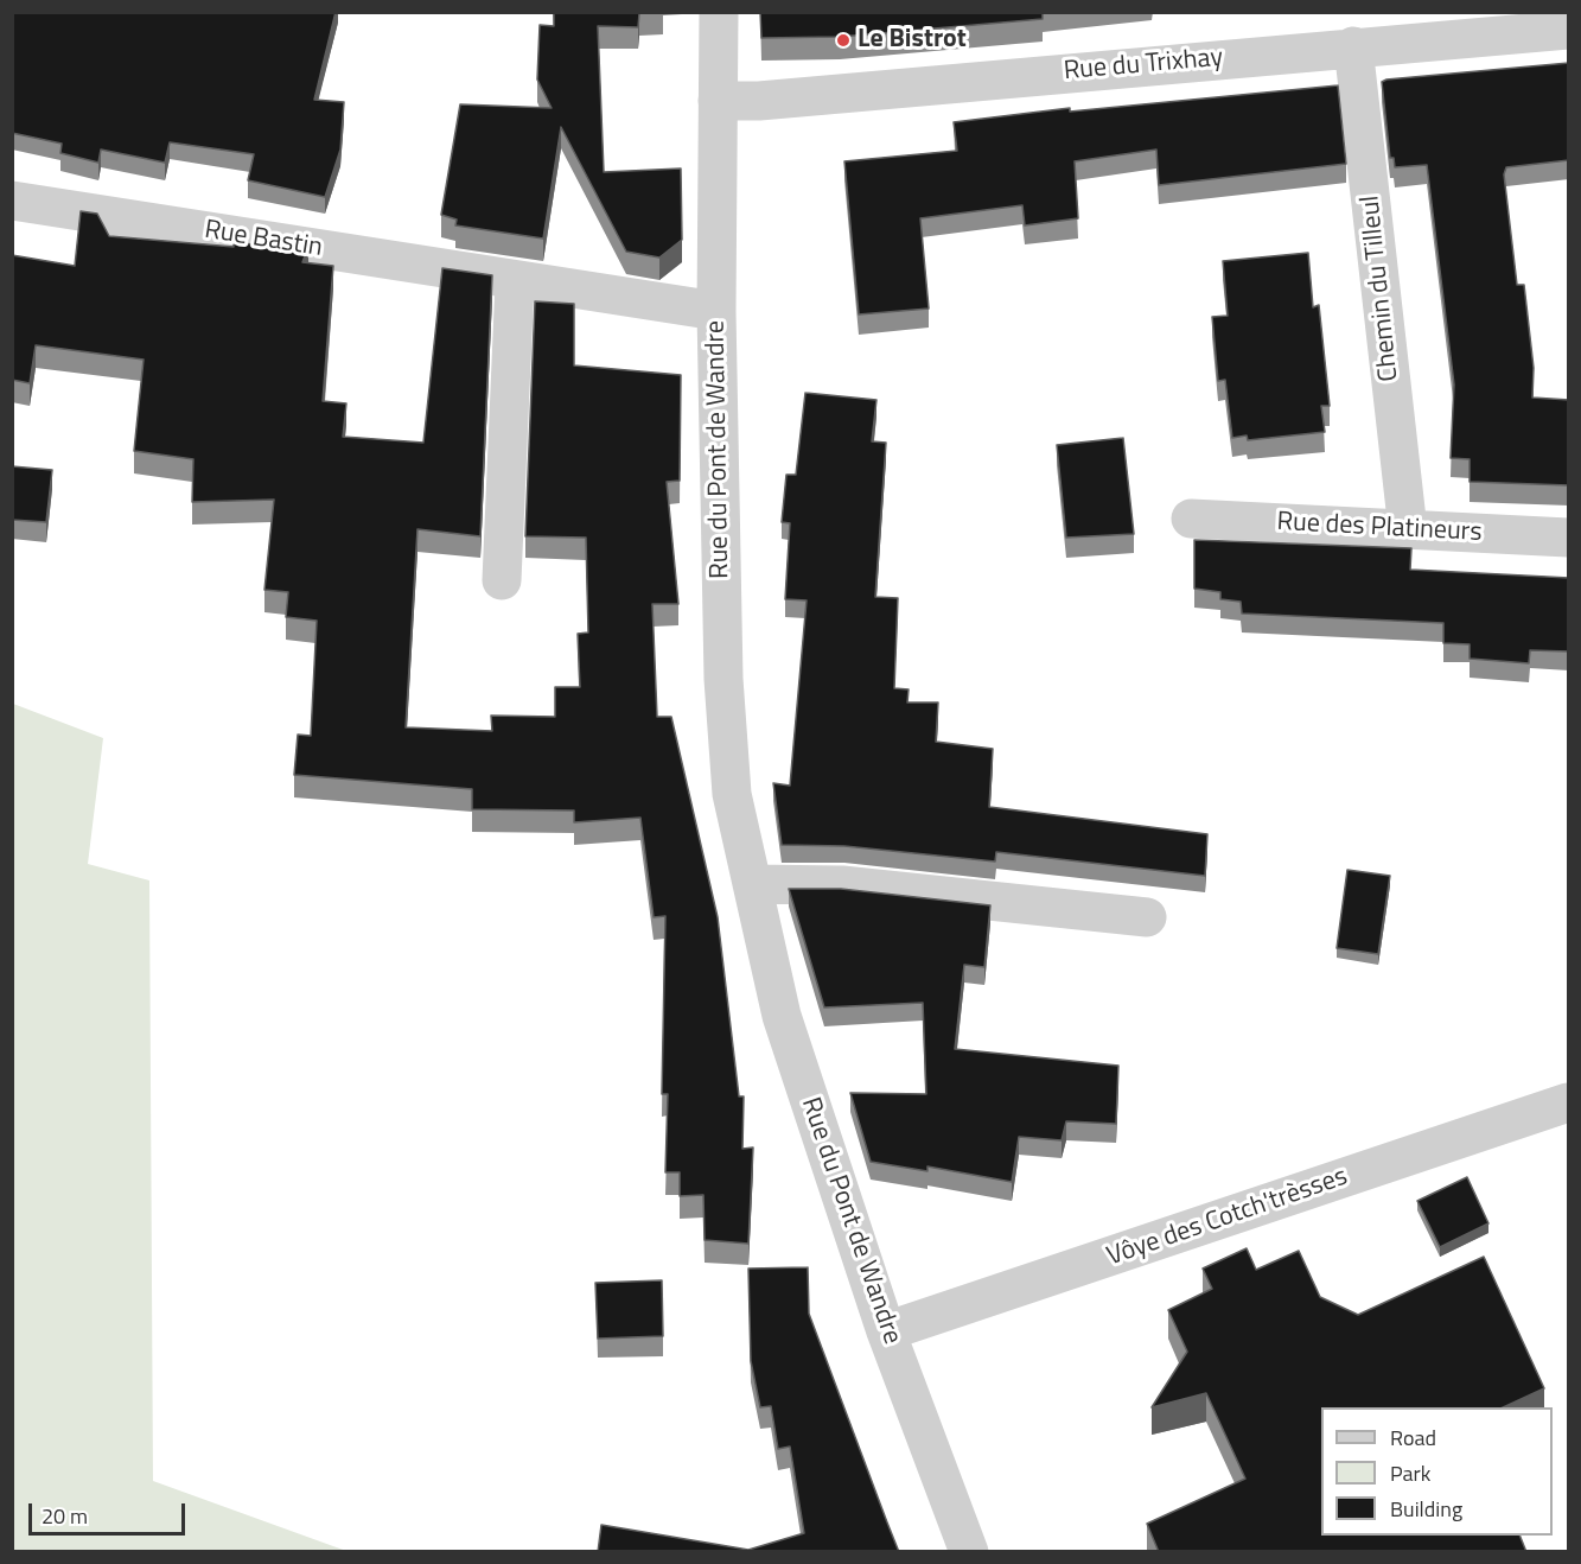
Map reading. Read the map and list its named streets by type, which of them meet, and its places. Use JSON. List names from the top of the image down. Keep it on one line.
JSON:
{"streets":{"street":["Rue du Trixhay","Rue Bastin","Chemin du Tilleul","Rue du Pont de Wandre","Rue des Platineurs","Vôye des Cotch'trèsses"]},"crossings":[["Rue du Trixhay","Chemin du Tilleul"],["Rue du Trixhay","Rue du Pont de Wandre"],["Rue Bastin","Rue du Pont de Wandre"],["Chemin du Tilleul","Rue des Platineurs"],["Rue du Pont de Wandre","Vôye des Cotch'trèsses"]],"places":["Le Bistrot"],"legend":["Road","Park","Building"],"scale_bar":"20 m"}
